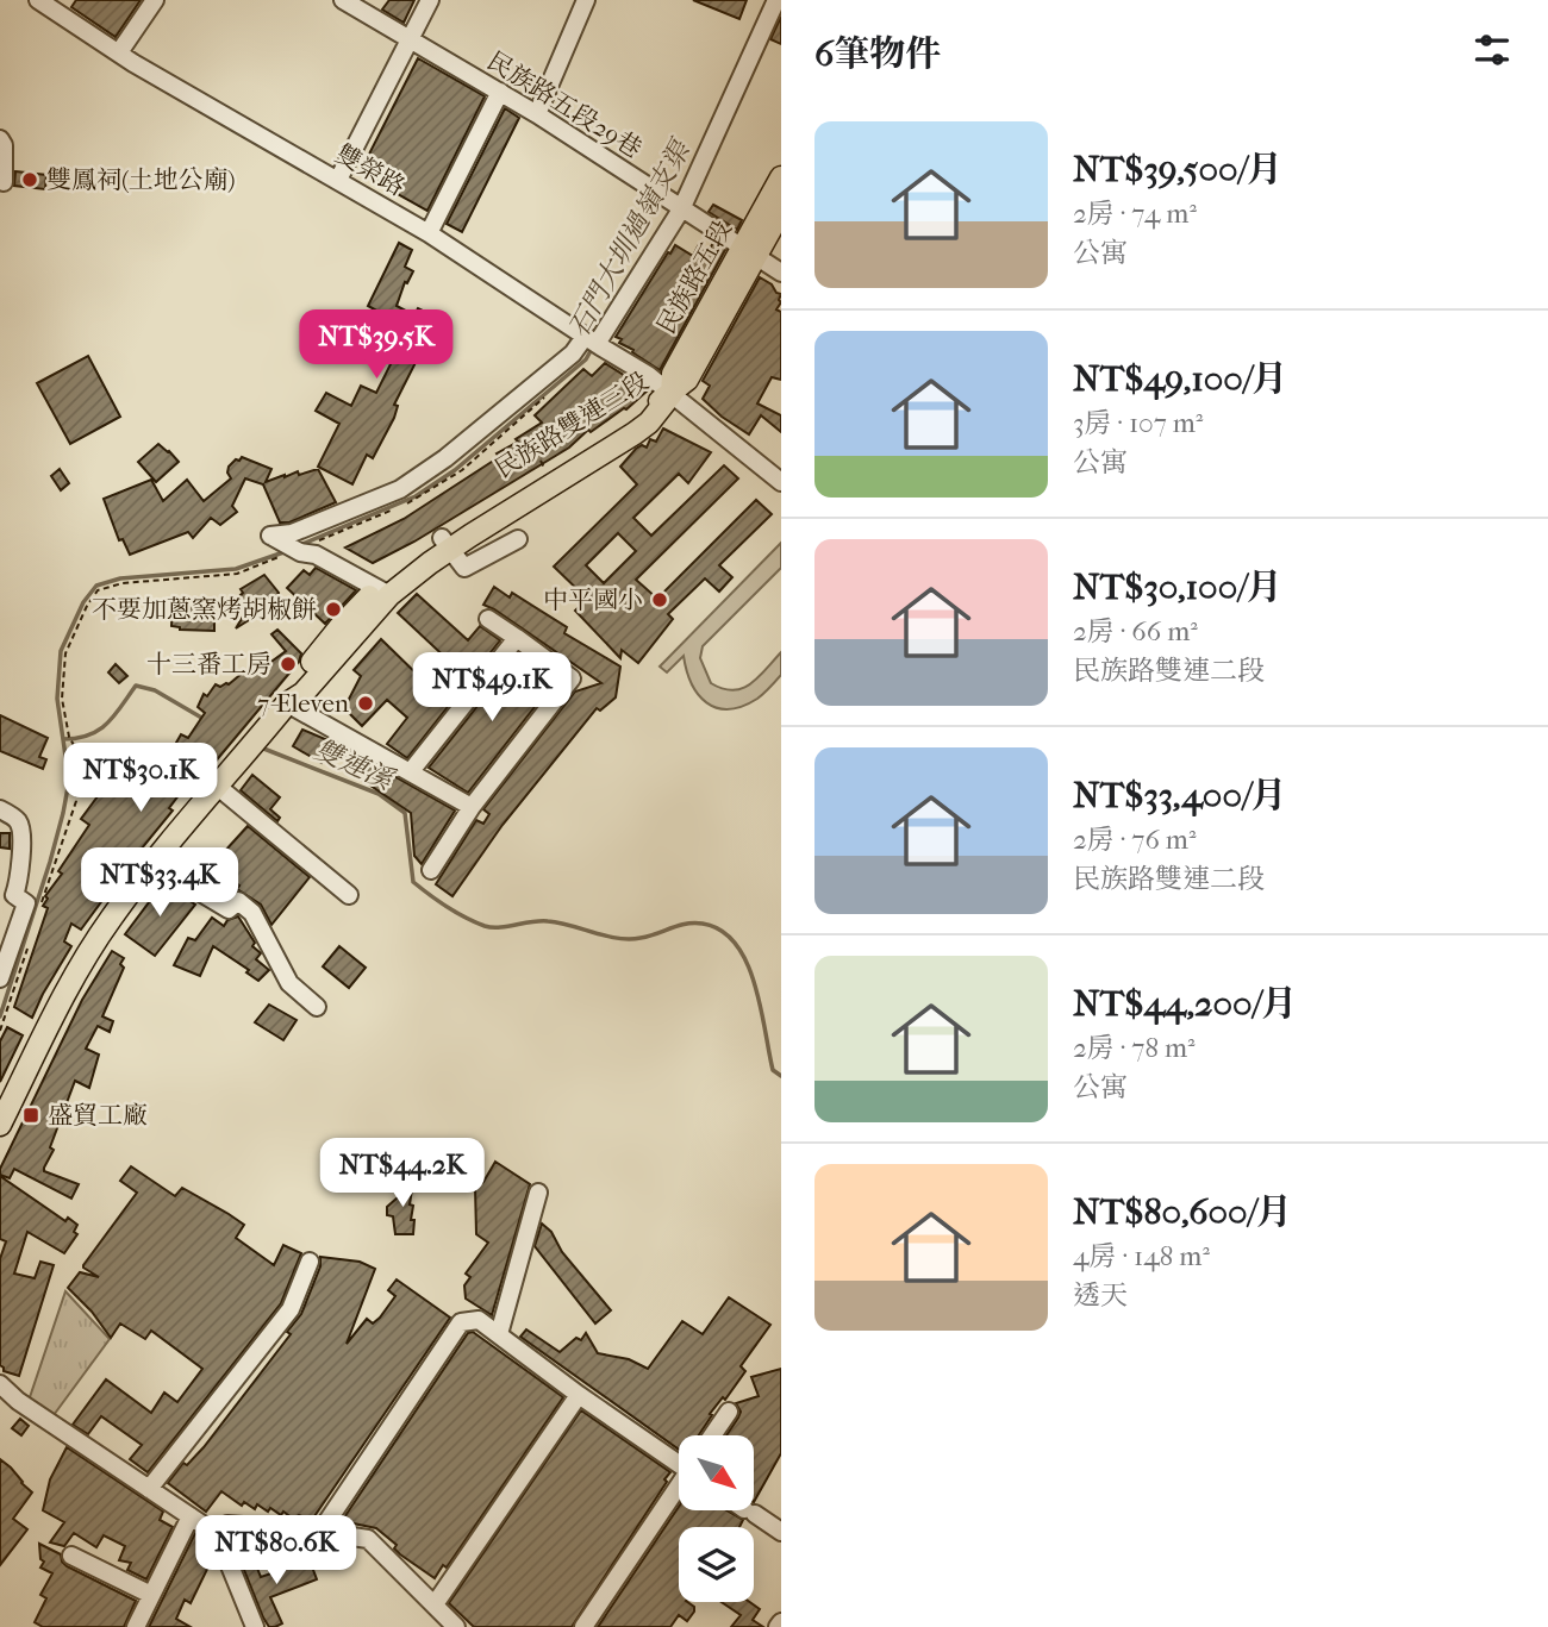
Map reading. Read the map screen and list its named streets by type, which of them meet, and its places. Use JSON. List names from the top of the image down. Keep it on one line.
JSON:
{"streets":{"main road":["民族路五段","民族路雙連三段"],"street":["民族路五段29巷","雙榮路"]},"crossings":[["民族路五段29巷","民族路五段"],["雙榮路","民族路五段"],["雙榮路","民族路雙連三段"],["民族路五段","民族路雙連三段"]],"water":["石門大圳過嶺支渠","雙連溪"],"places":{"other":["雙鳳祠(土地公廟)","中平國小","不要加蔥窯烤胡椒餅","十三番工房","7-Eleven"],"transit":["盛貿工廠"]},"north":"bottom right","page":{"heading":"6筆物件","list":[{"name":"NT$39,500/月","note":"2房 · 74 m² · 公寓"},{"name":"NT$49,100/月","note":"3房 · 107 m² · 公寓"},{"name":"NT$30,100/月","note":"2房 · 66 m² · 民族路雙連二段"},{"name":"NT$33,400/月","note":"2房 · 76 m² · 民族路雙連二段"},{"name":"NT$44,200/月","note":"2房 · 78 m² · 公寓"},{"name":"NT$80,600/月","note":"4房 · 148 m² · 透天"}],"price":["NT$39.5K","NT$49.1K","NT$30.1K","NT$33.4K","NT$44.2K","NT$80.6K"]}}
